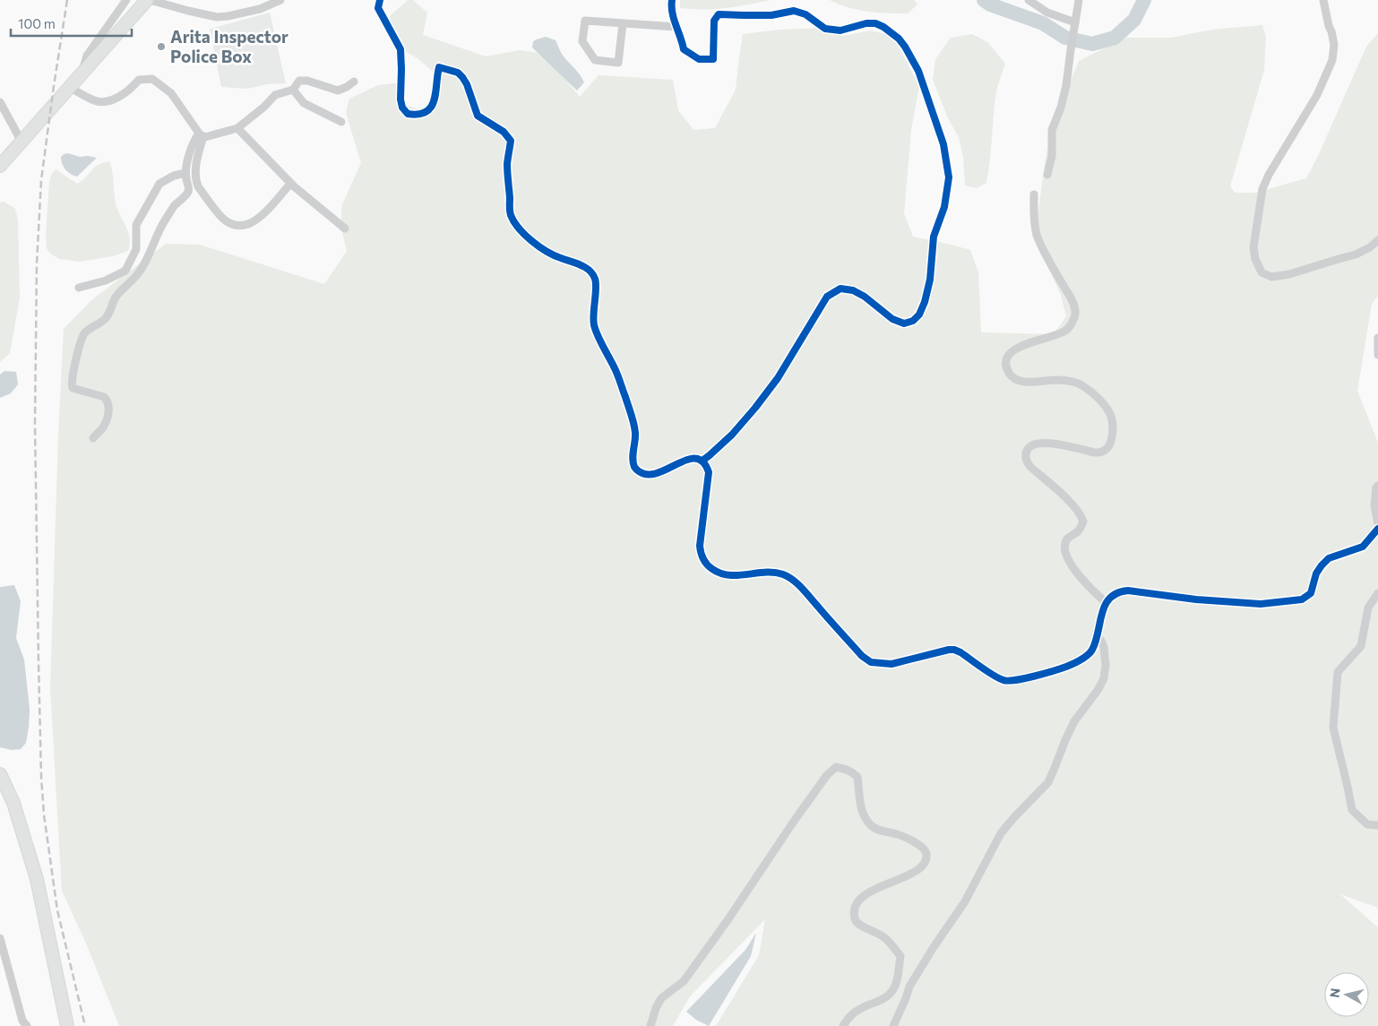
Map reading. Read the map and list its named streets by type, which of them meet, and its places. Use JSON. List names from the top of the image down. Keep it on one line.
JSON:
{"places":["Arita Inspector Police Box"],"scale_bar":"100 m","north":"left"}
